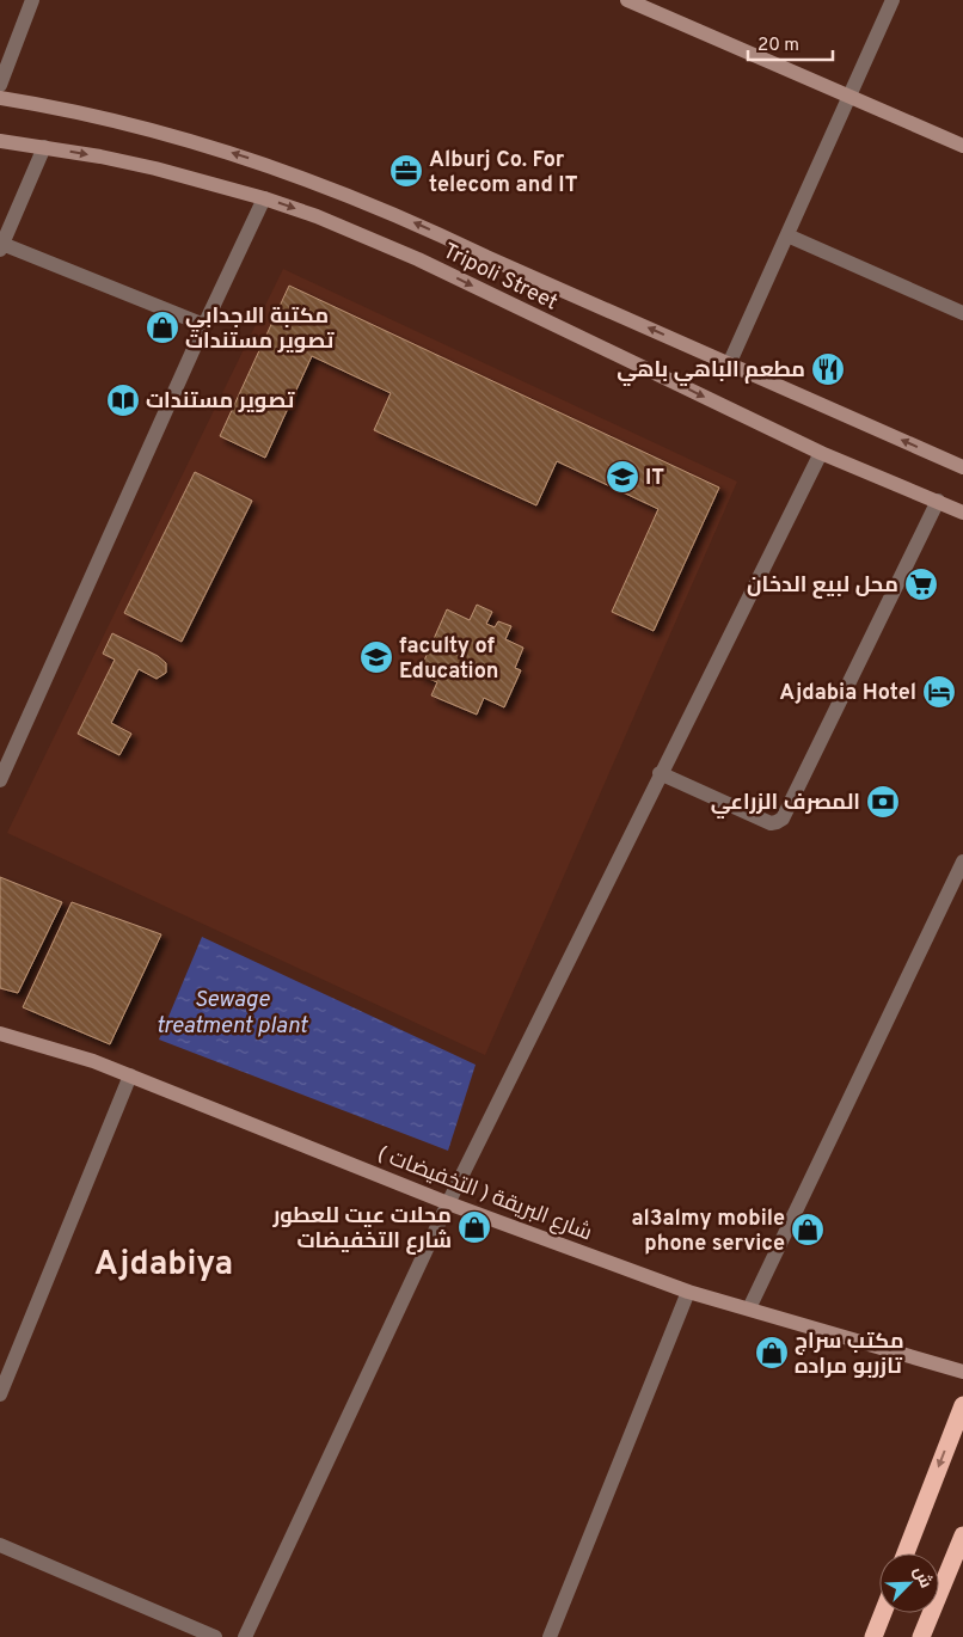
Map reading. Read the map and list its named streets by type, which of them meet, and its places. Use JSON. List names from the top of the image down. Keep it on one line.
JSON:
{"streets":{"main road":["Tripoli Street","شارع البريقة ( التخفيضات )"]},"districts":["Ajdabiya"],"water":["Sewage treatment plant"],"places":{"office":["Alburj Co. For telecom and IT"],"shop":["مكتبة الاجدابي تصوير مستندات","محلات عيت للعطور شارع التخفيضات","al3almy mobile phone service","مكتب سراج تازربو مراده"],"restaurant":["مطعم الباهي باهي"],"library":["تصوير مستندات"],"school or university":["IT","faculty of Education"],"supermarket":["محل لبيع الدخان"],"hotel":["Ajdabia Hotel"],"bank":["المصرف الزراعي"]},"scale_bar":"20 m","north":"top right"}
